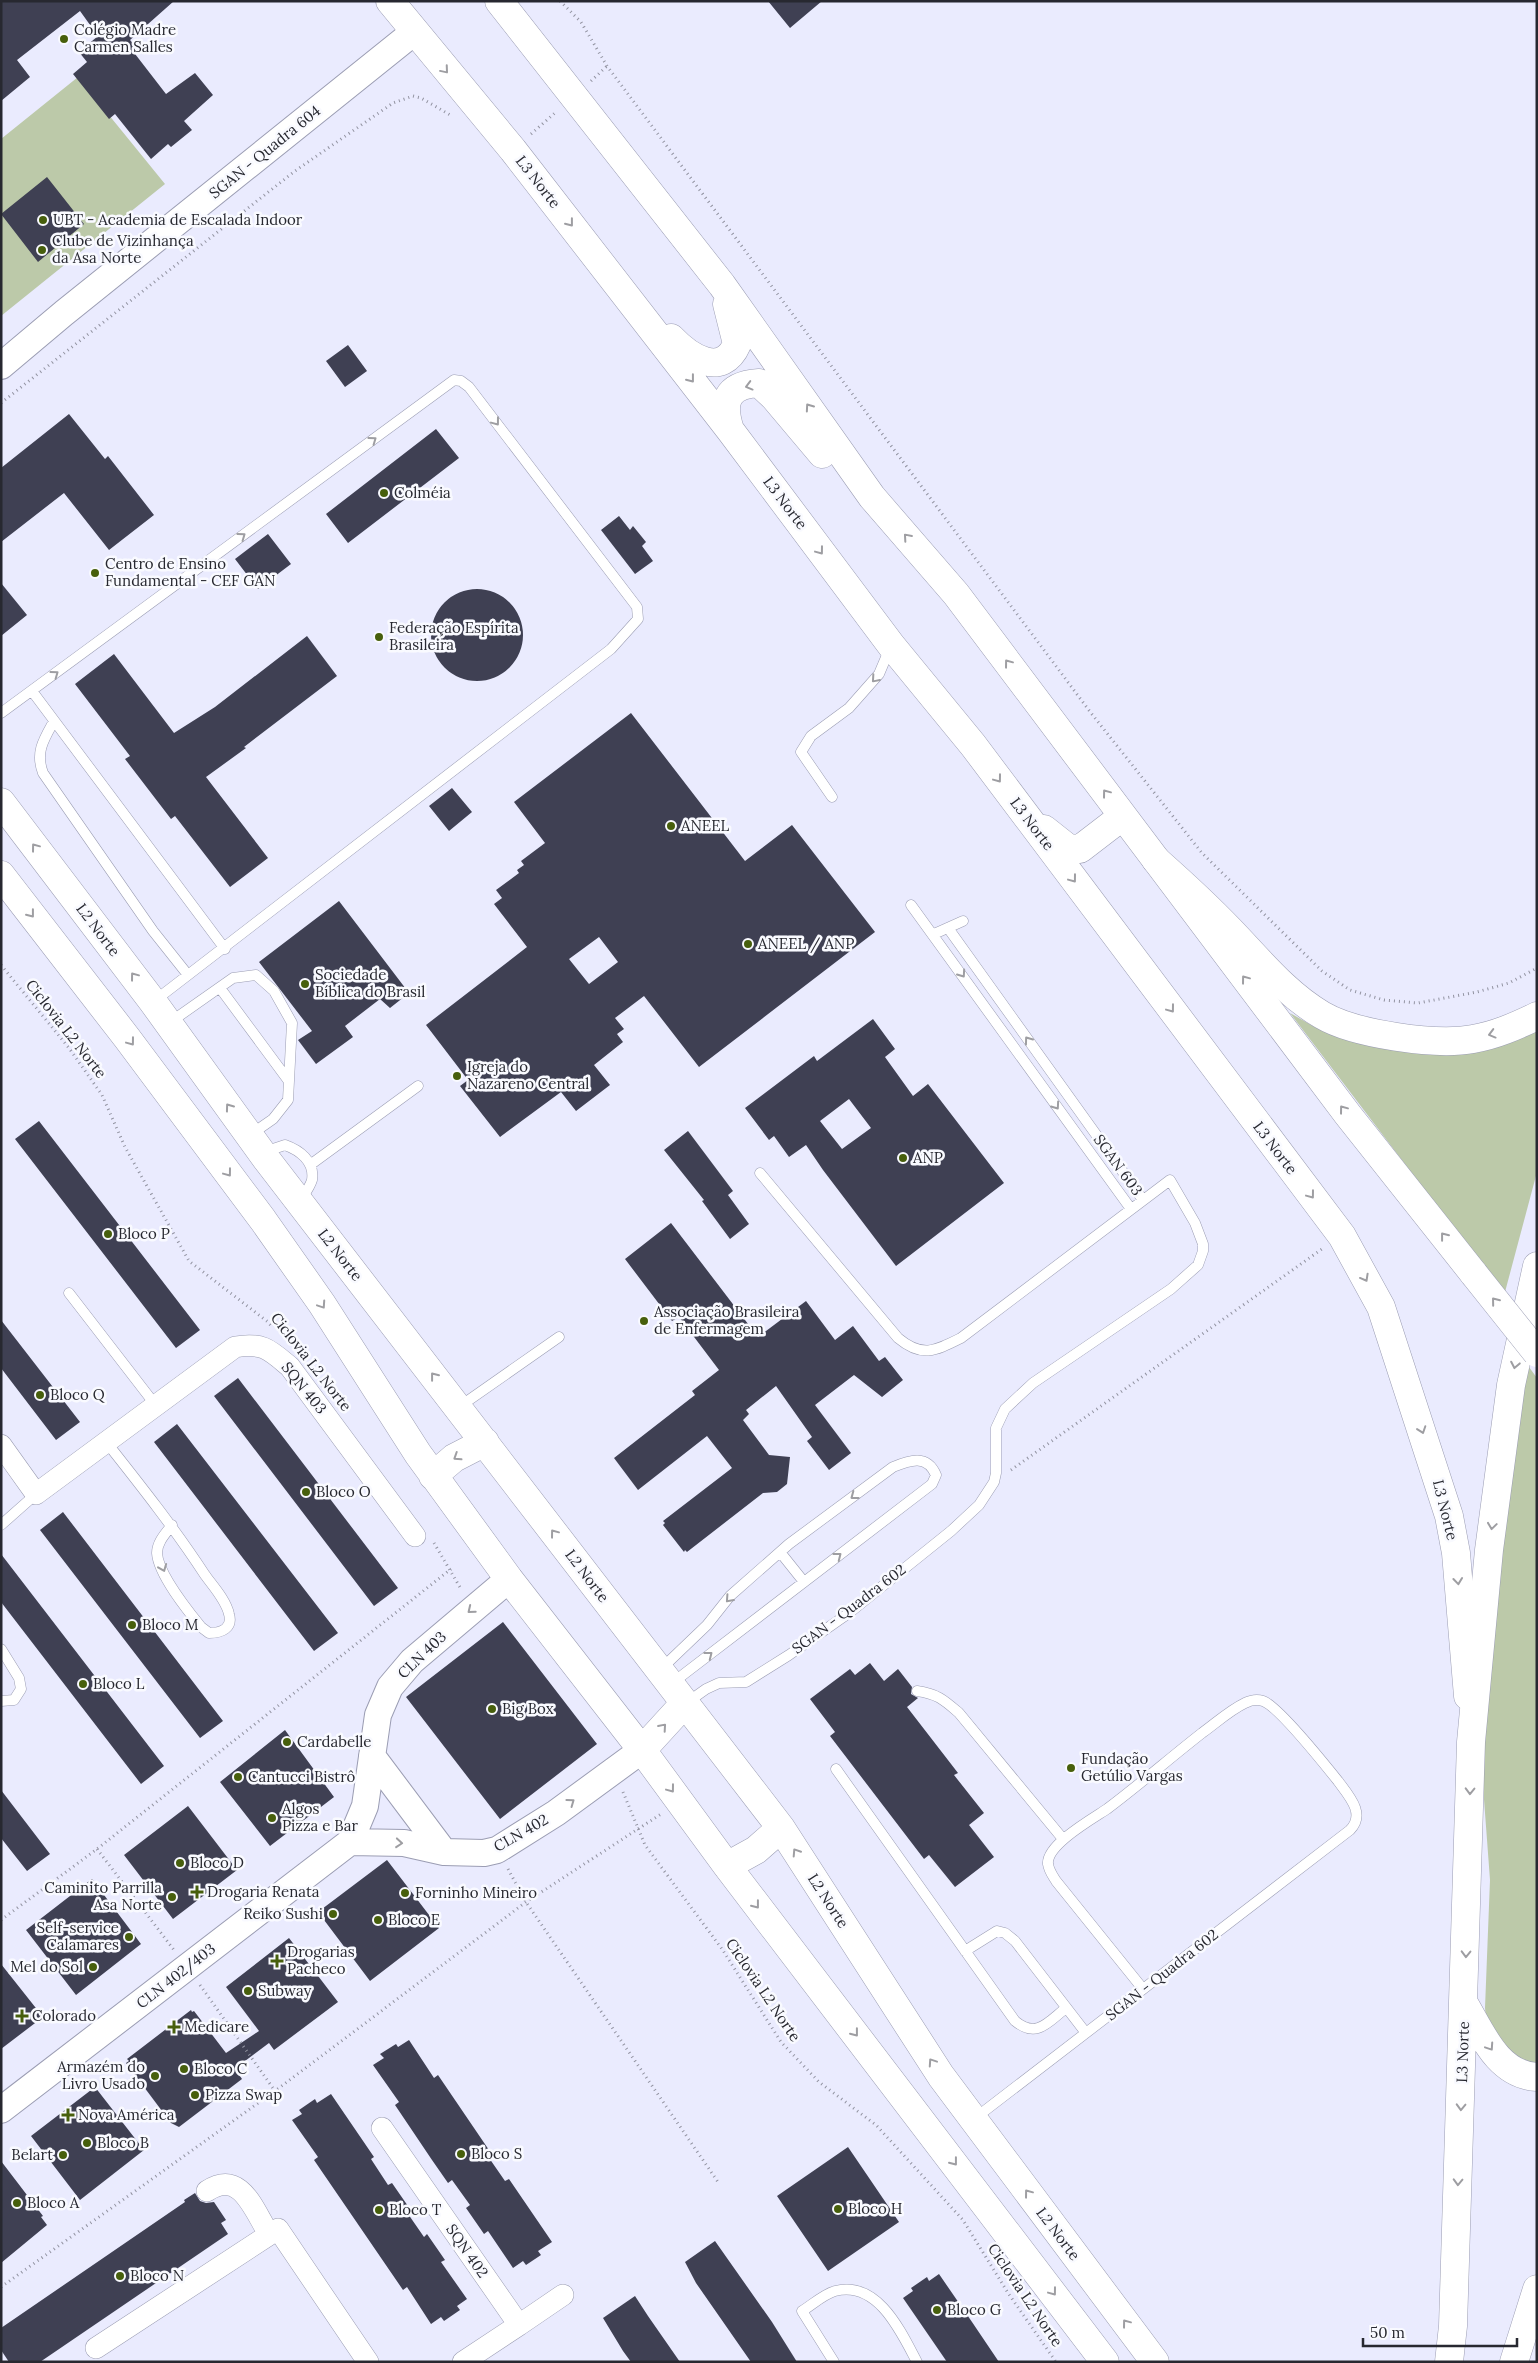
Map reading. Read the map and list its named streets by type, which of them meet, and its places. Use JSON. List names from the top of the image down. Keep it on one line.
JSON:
{"streets":{"main road":["L3 Norte","L2 Norte"],"street":["SGAN - Quadra 604","SQN 403","CLN 403","CLN 402","CLN 402/403","SQN 402"],"lane":["SGAN 603","SGAN - Quadra 602"],"path":["Ciclovia L2 Norte"]},"crossings":[["SGAN - Quadra 604","L3 Norte"],["L2 Norte","SGAN - Quadra 602"],["Ciclovia L2 Norte","CLN 402"],["CLN 403","CLN 402"],["CLN 403","CLN 402/403"],["CLN 402","CLN 402/403"]],"one_way":["CLN 402"],"places":{"other":["Colégio Madre Carmen Salles","UBT - Academia de Escalada Indoor","Clube de Vizinhança da Asa Norte","Colméia","Centro de Ensino Fundamental - CEF GAN","Federação Espírita Brasileira","ANEEL","ANEEL / ANP","Sociedade Bíblica do Brasil","Igreja do Nazareno Central","ANP","Bloco P","Associação Brasileira de Enfermagem","Bloco Q","Bloco O","Bloco M","Bloco L","Big Box","Cardabelle","Fundação Getúlio Vargas","Cantucci Bistrô","Algos Pizza e Bar","Bloco D","Forninho Mineiro","Caminito Parrilla Asa Norte","Reiko Sushi","Bloco E","Self-service Calamares","Mel do Sol","Subway","Bloco C","Armazém do Livro Usado","Pizza Swap","Bloco B","Bloco S","Belart","Bloco A","Bloco H","Bloco T","Bloco N","Bloco G"],"health":["Drogaria Renata","Drogarias Pacheco","Colorado","Medicare","Nova América"]},"scale_bar":"50 m"}
